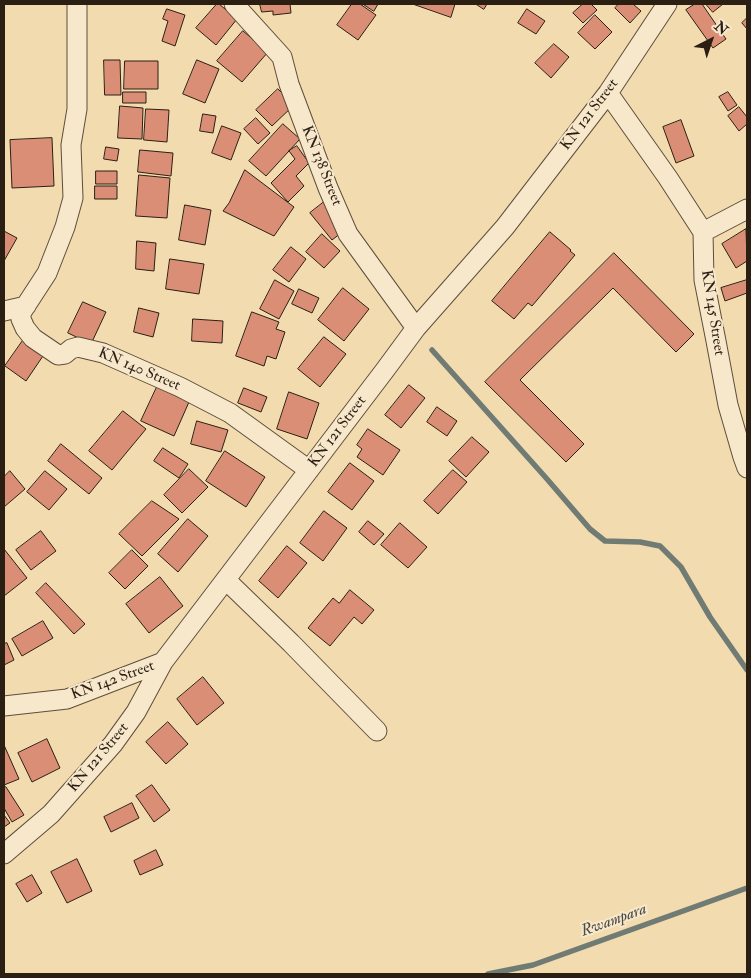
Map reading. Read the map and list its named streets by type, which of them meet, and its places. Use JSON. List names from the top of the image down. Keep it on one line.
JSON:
{"streets":{"street":["KN 121 Street","KN 138 Street","KN 145 Street","KN 140 Street","KN 142 Street"]},"crossings":[["KN 121 Street","KN 138 Street"],["KN 121 Street","KN 140 Street"],["KN 121 Street","KN 142 Street"]],"water":["Rwampara"],"north":"top right"}
